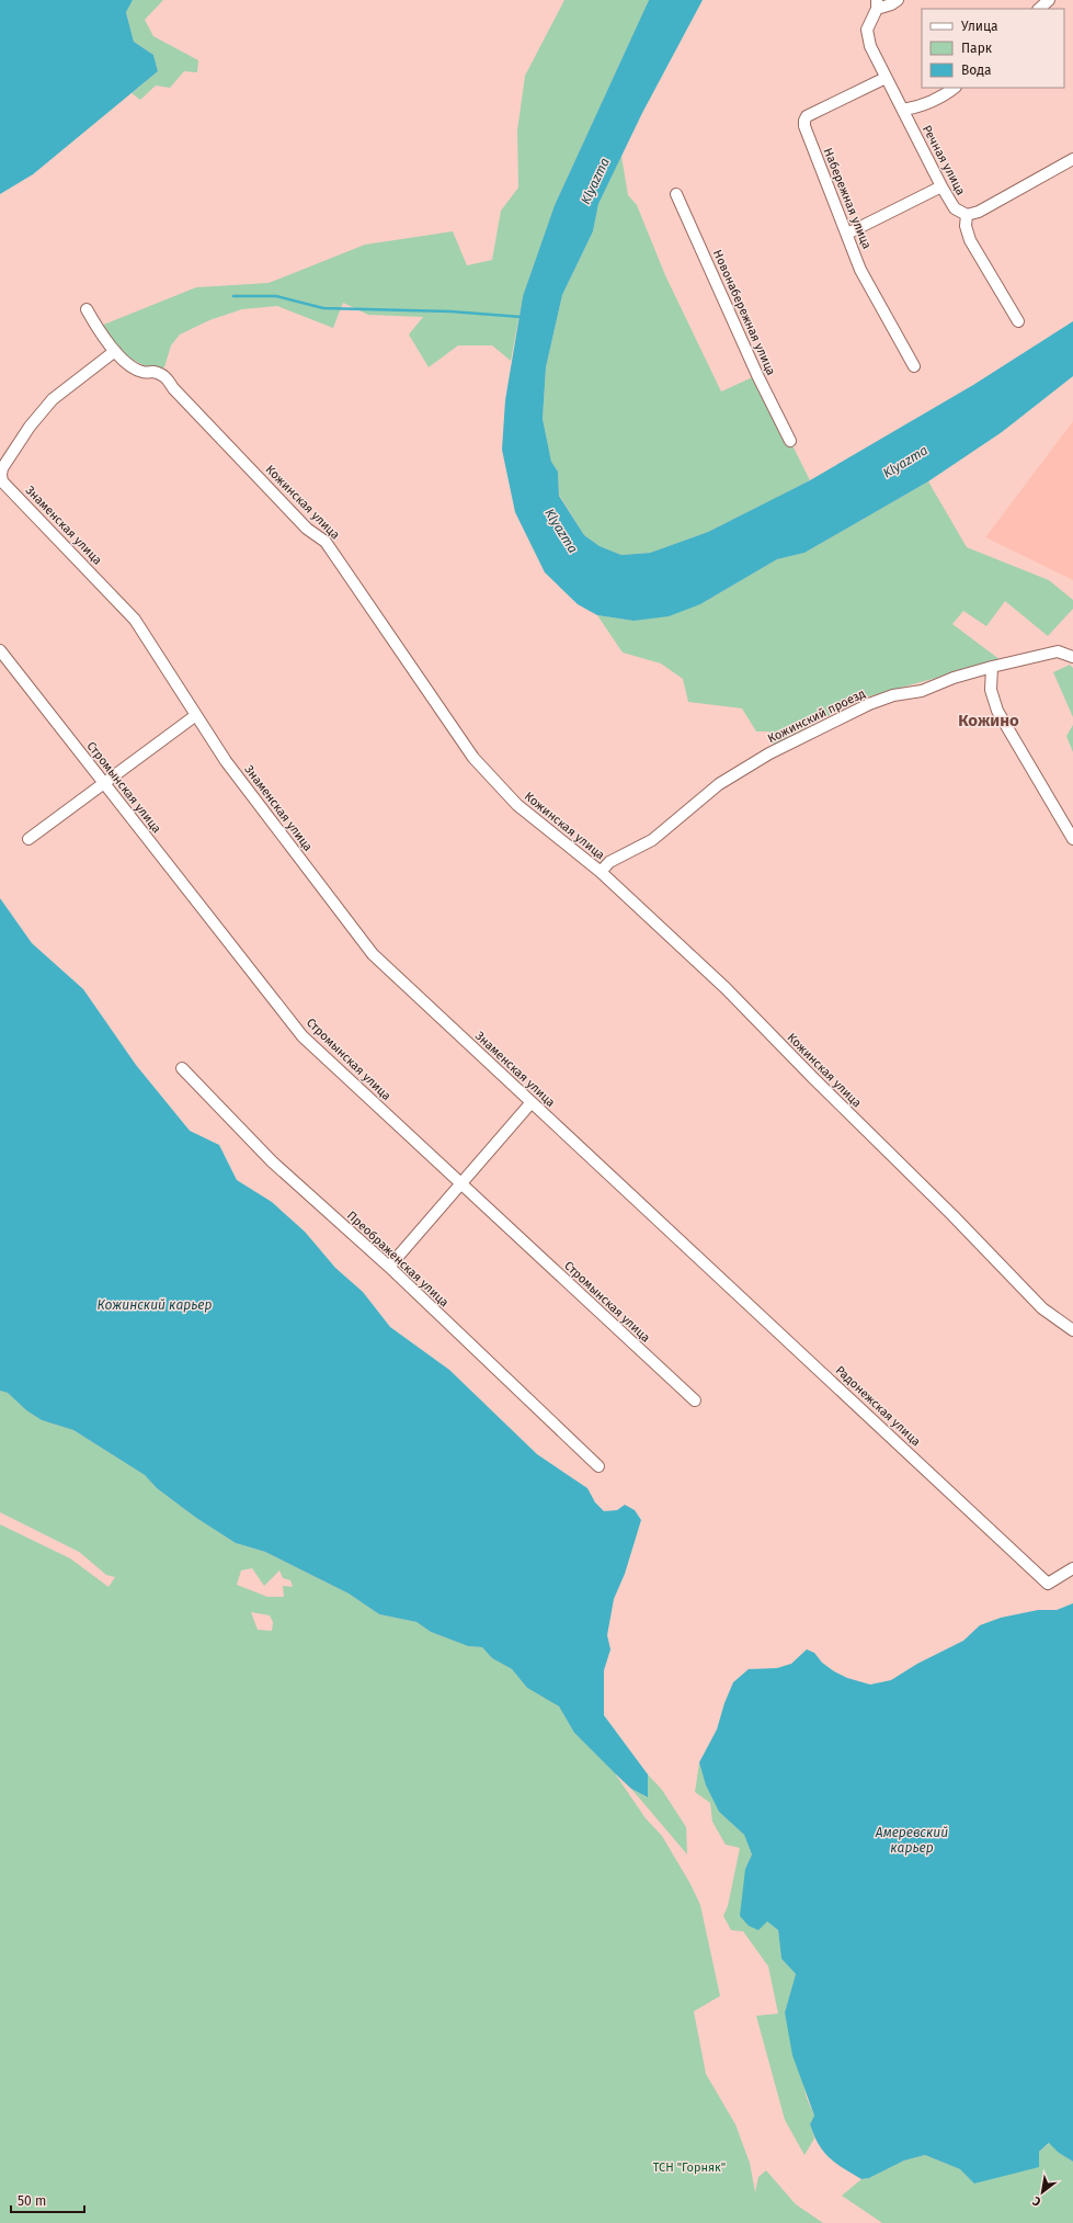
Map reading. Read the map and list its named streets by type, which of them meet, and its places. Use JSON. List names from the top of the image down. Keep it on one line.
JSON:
{"streets":{"street":["Речная улица","Набережная улица","Новонабережная улица","Кожинская улица","Знаменская улица","Кожинский проезд","Стромынская улица","Преображенская улица","Радонежская улица"]},"crossings":[["Речная улица","Набережная улица"],["Кожинская улица","Знаменская улица"],["Кожинская улица","Кожинский проезд"],["Знаменская улица","Радонежская улица"]],"districts":["Кожино"],"water":["Klyazma","Кожинский карьер","Амеревский карьер"],"parks":["ТСН \"Горняк\""],"legend":["Улица","Парк","Вода"],"scale_bar":"50 m","north":"bottom left"}
